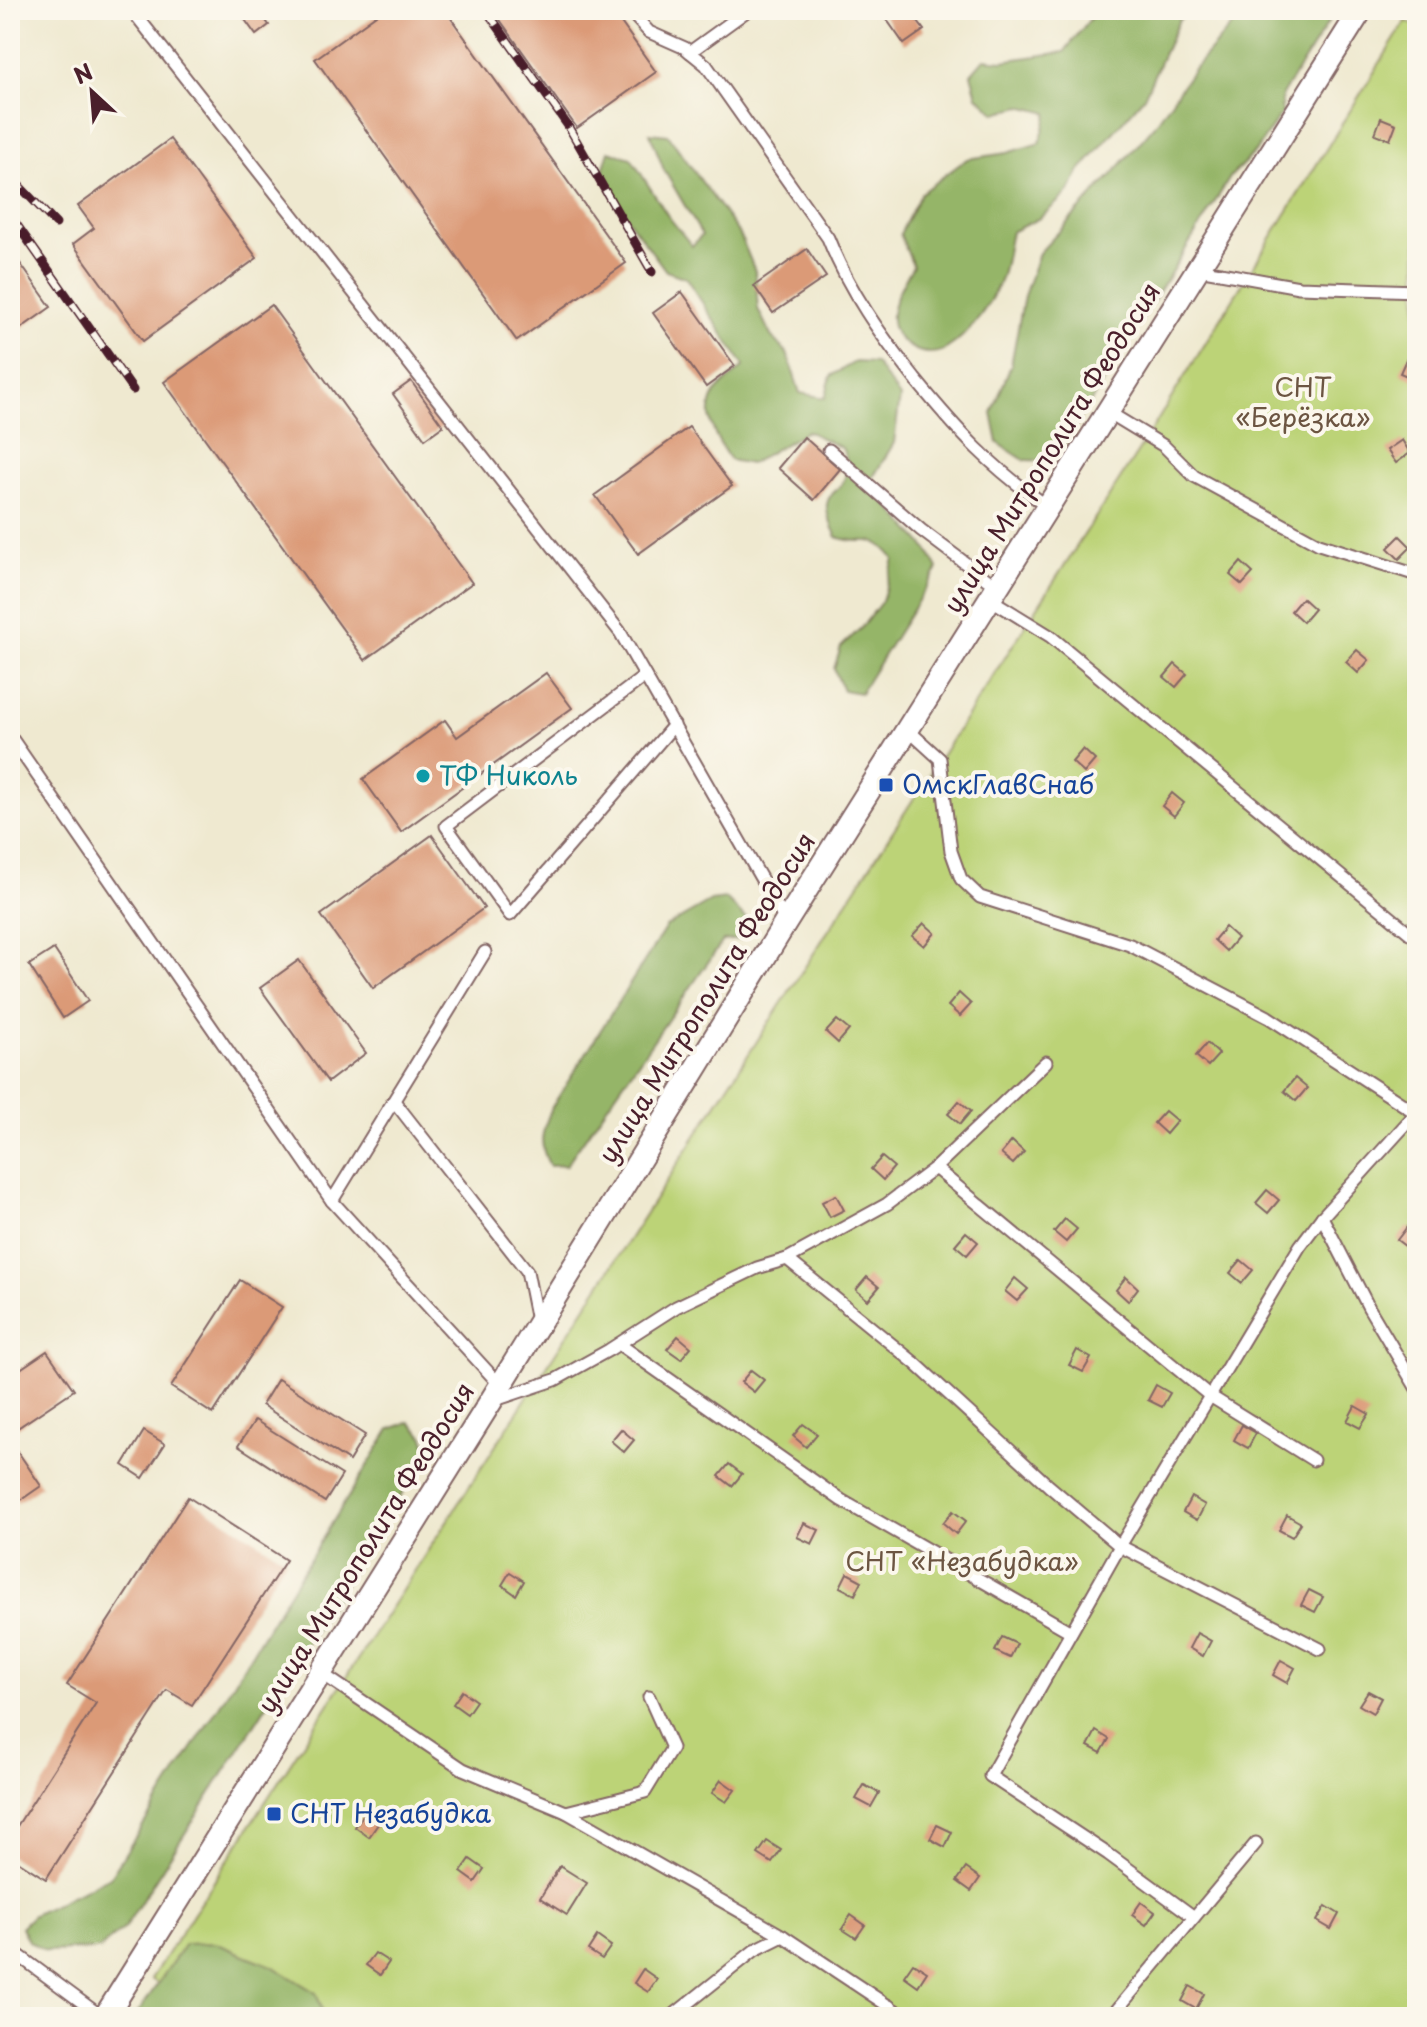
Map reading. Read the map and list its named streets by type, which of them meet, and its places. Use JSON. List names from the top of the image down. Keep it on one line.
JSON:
{"streets":{"street":["улица Митрополита Феодосия"]},"parks":["СНТ «Берёзка»","СНТ «Незабудка»"],"places":{"other":["ТФ Николь"],"transit":["ОмскГлавСнаб","СНТ Незабудка"]},"north":"top left"}
